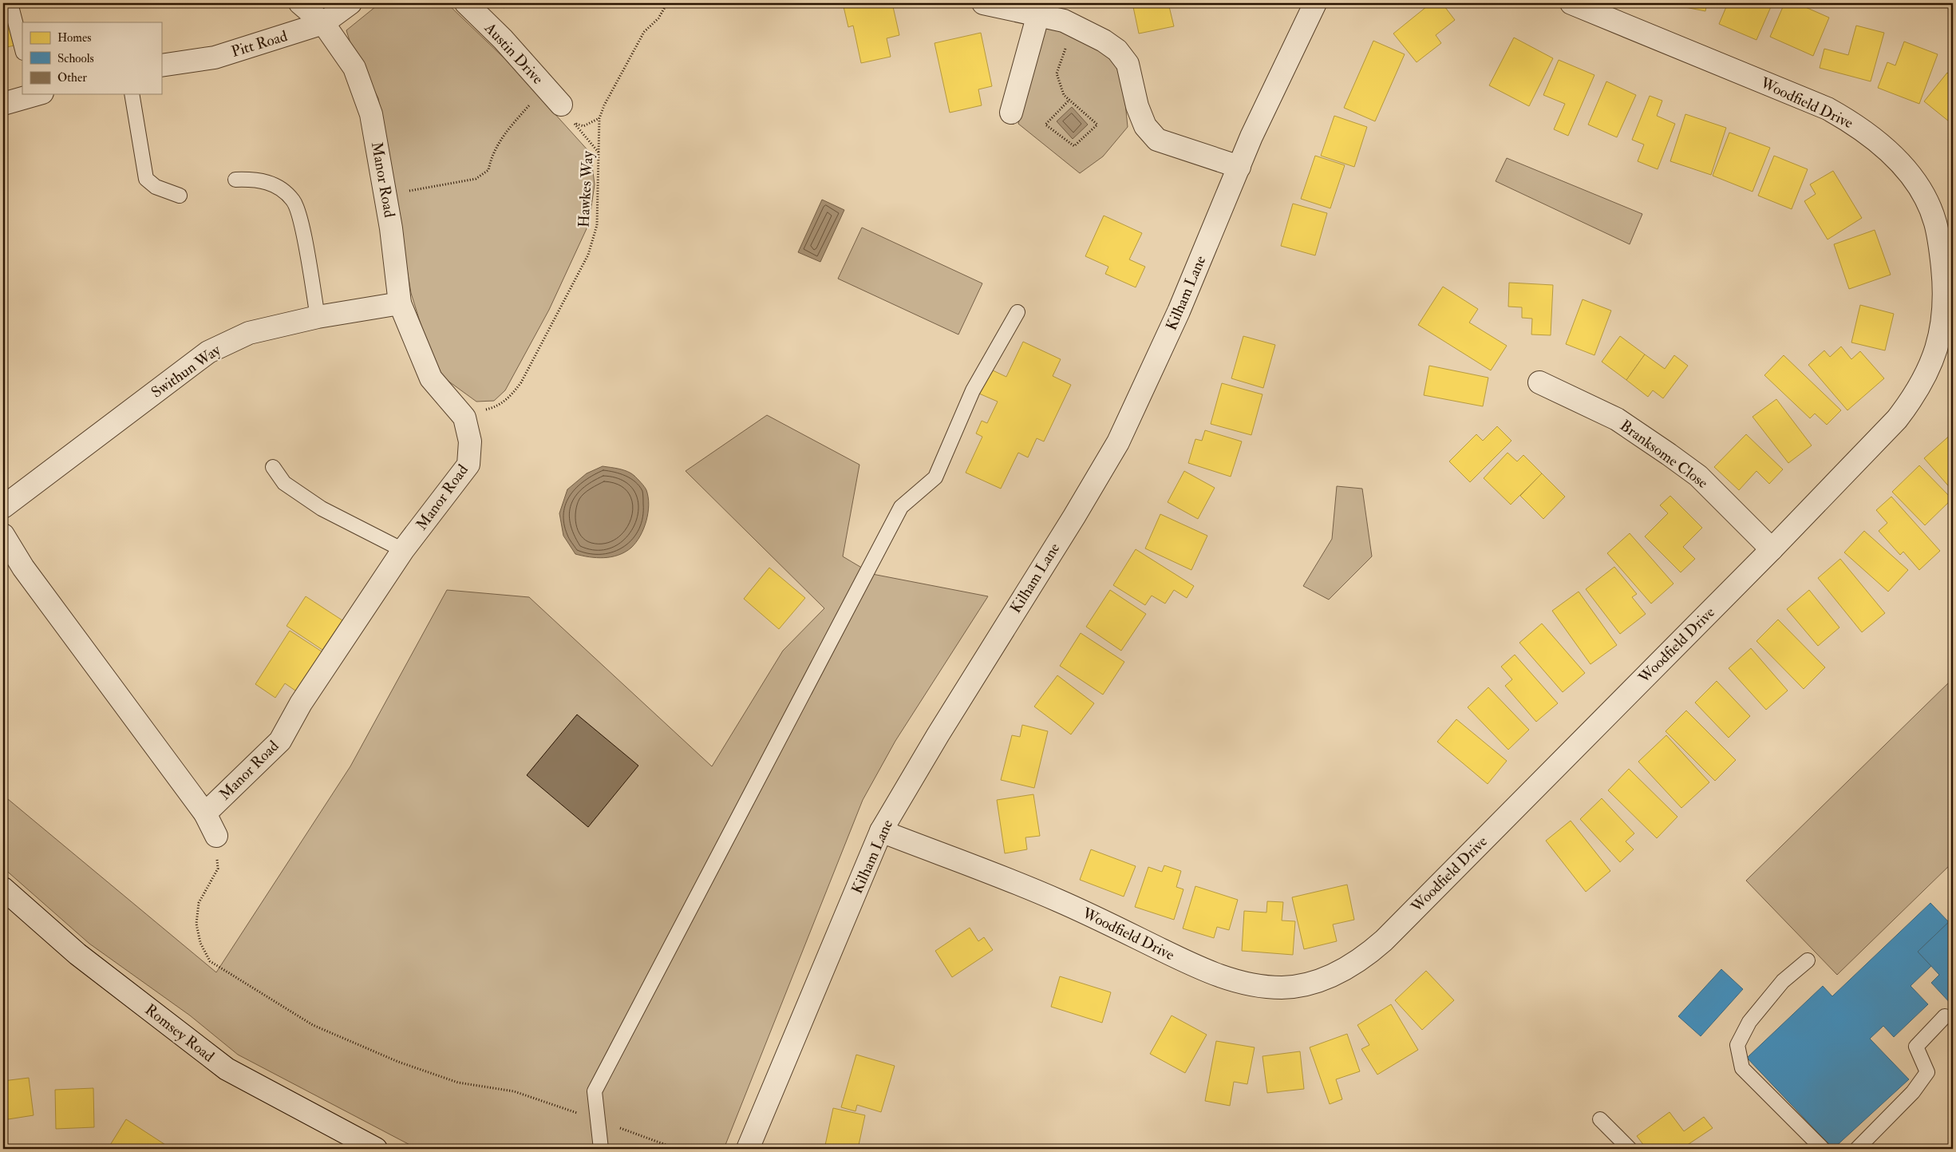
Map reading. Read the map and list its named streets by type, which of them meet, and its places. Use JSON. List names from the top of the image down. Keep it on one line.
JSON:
{"streets":{"street":["Pitt Road","Austin Drive","Woodfield Drive","Manor Road","Kilham Lane","Swithun Way","Branksome Close","Romsey Road"],"path":["Hawkes Way"]},"crossings":[["Pitt Road","Manor Road"],["Woodfield Drive","Kilham Lane"],["Woodfield Drive","Branksome Close"],["Manor Road","Hawkes Way"],["Manor Road","Swithun Way"]],"legend":["Homes","Schools","Other"]}
